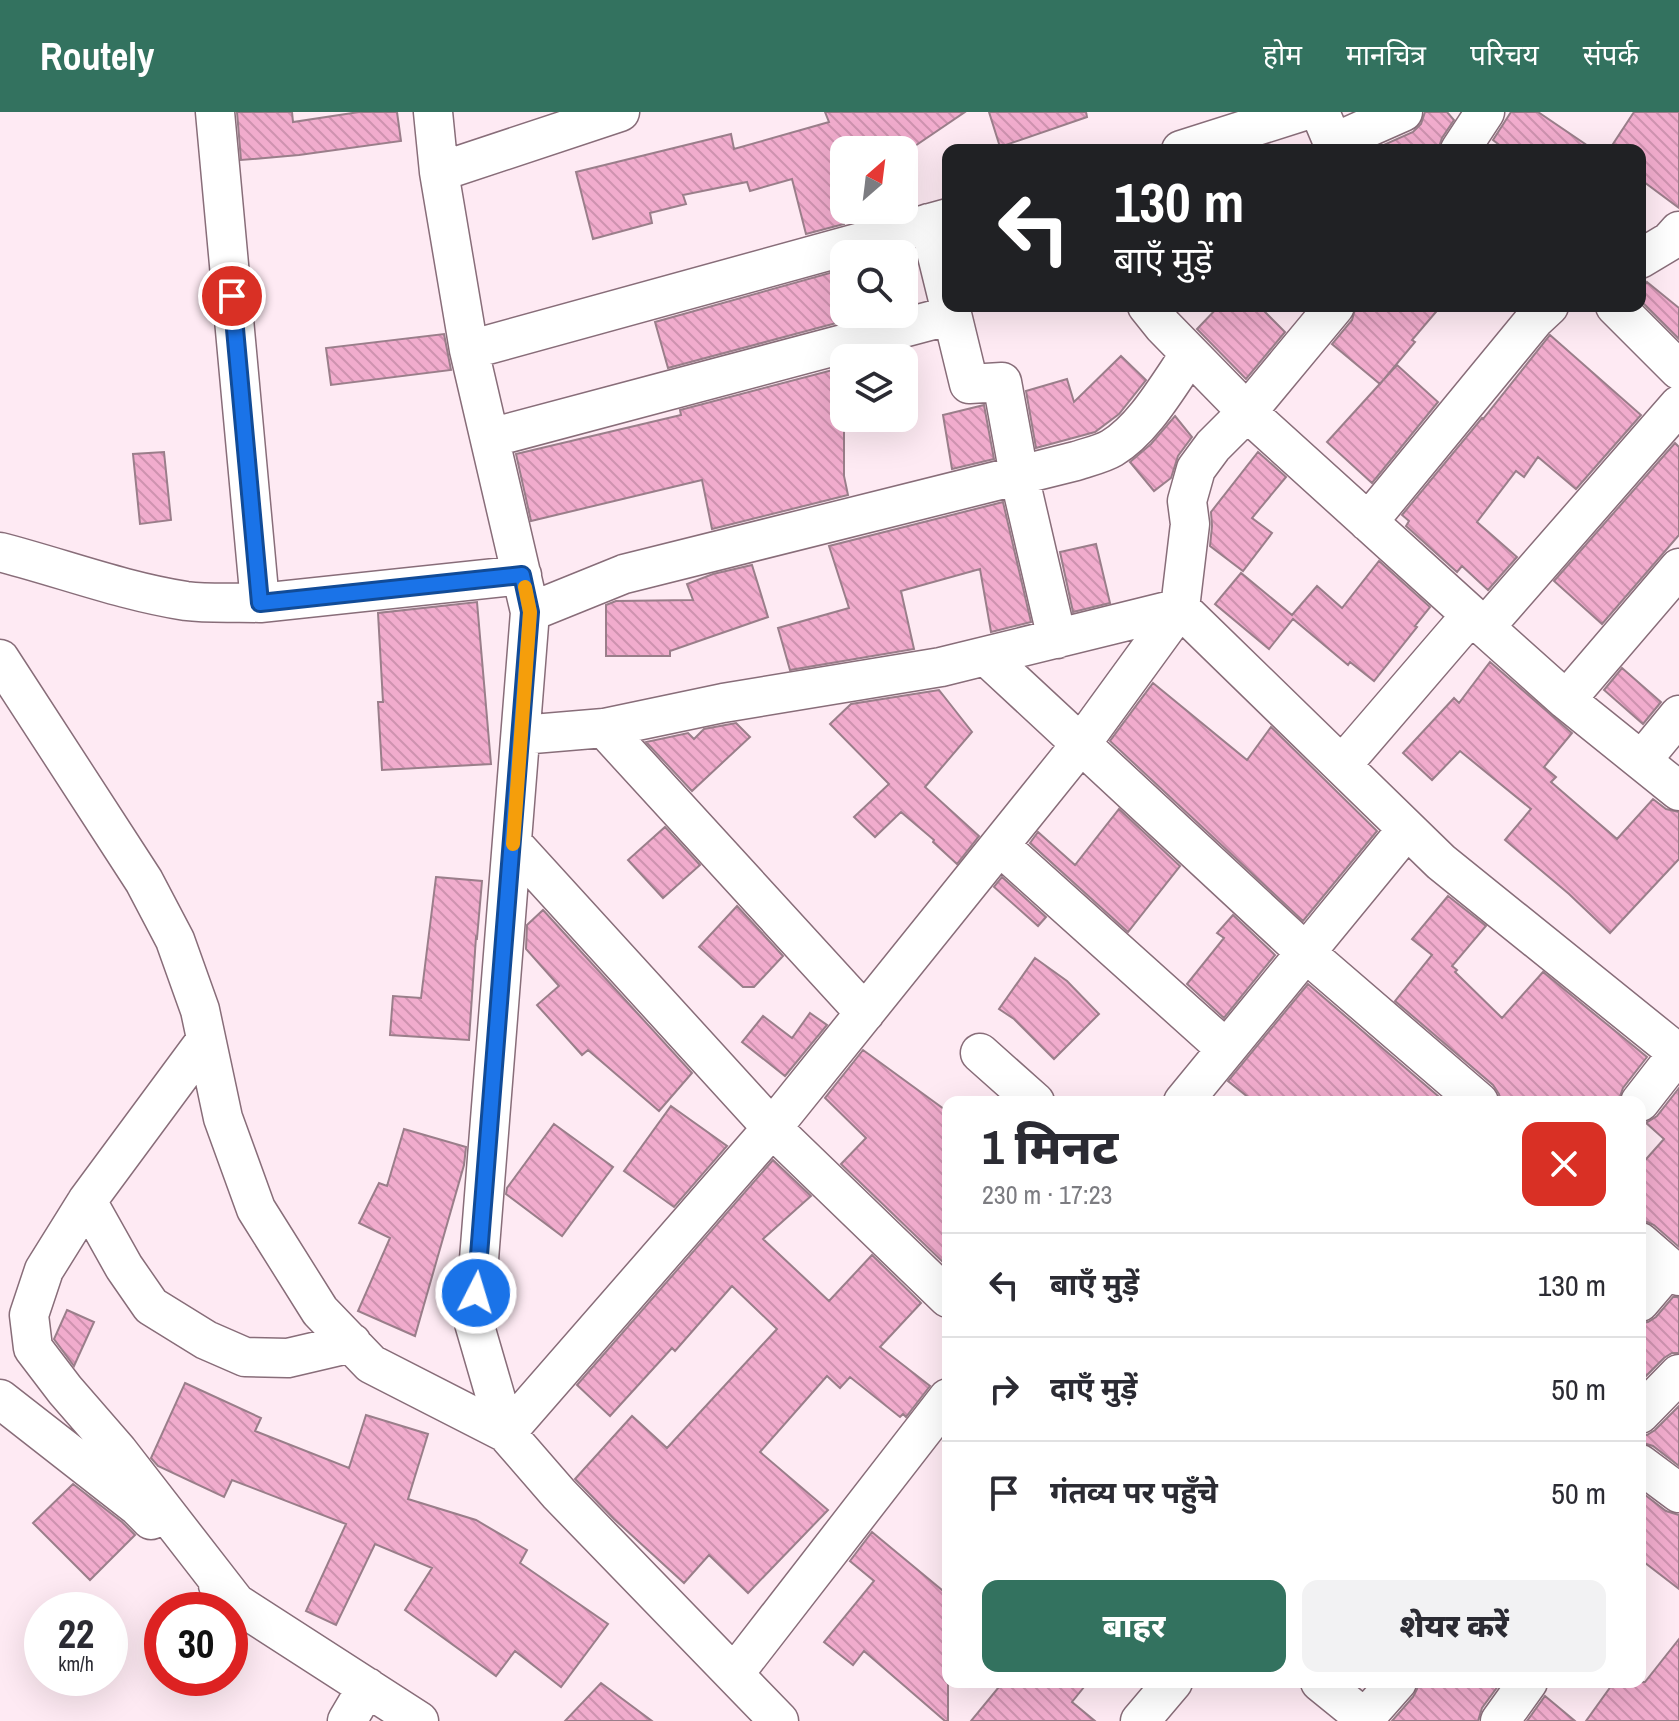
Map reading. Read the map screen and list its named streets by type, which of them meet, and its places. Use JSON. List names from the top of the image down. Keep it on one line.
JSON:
{"north":"top right","page":{"header":"Routely","nav":["होम","मानचित्र","परिचय","संपर्क"],"turn":["130 m","बाएँ मुड़ें"],"heading":["1 मिनट","230 m · 17:23"],"list":[{"name":"बाएँ मुड़ें","value":"130 m"},{"name":"दाएँ मुड़ें","value":"50 m"},{"name":"गंतव्य पर पहुँचे","value":"50 m"}],"buttons":["बाहर","शेयर करें"],"speed":"22 km/h","limit":"30"}}
